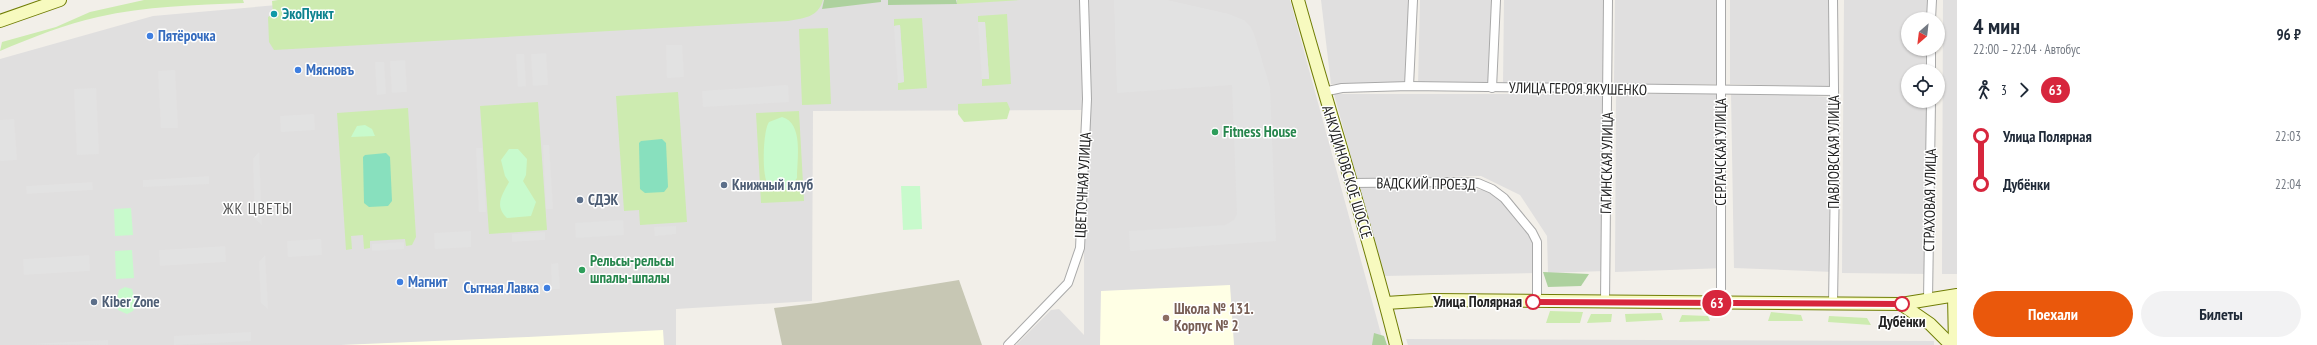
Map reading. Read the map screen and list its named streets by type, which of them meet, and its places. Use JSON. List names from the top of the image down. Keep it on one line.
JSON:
{"streets":{"main road":["АНКУДИНОВСКОЕ ШОССЕ"],"street":["УЛИЦА ГЕРОЯ ЯКУШЕНКО","СЕРГАЧСКАЯ УЛИЦА","ПАВЛОВСКАЯ УЛИЦА","ГАГИНСКАЯ УЛИЦА","ВАДСКИЙ ПРОЕЗД","ЦВЕТОЧНАЯ УЛИЦА","СТРАХОВАЯ УЛИЦА"]},"crossings":[["УЛИЦА ГЕРОЯ ЯКУШЕНКО","СЕРГАЧСКАЯ УЛИЦА"],["УЛИЦА ГЕРОЯ ЯКУШЕНКО","ПАВЛОВСКАЯ УЛИЦА"],["УЛИЦА ГЕРОЯ ЯКУШЕНКО","ГАГИНСКАЯ УЛИЦА"],["УЛИЦА ГЕРОЯ ЯКУШЕНКО","АНКУДИНОВСКОЕ ШОССЕ"],["АНКУДИНОВСКОЕ ШОССЕ","ВАДСКИЙ ПРОЕЗД"]],"districts":["ЖК ЦВЕТЫ"],"places":["ЭкоПункт","Пятёрочка","Мясновъ","Fitness House","Книжный клуб","СДЭК","Рельсы-рельсы шпалы-шпалы","Магнит","Сытная Лавка","Kiber Zone","Улица Полярная","Дубёнки","Школа № 131. Корпус № 2"],"lines":["bus line 63"],"north":"bottom left","page":{"on_map":"63","heading":["4 мин","22:00 – 22:04 · Автобус","96 ₽"],"legs":["3","63"],"list":[{"name":"Улица Полярная","value":"22:03"},{"name":"Дубёнки","value":"22:04"}],"buttons":["Поехали","Билеты"]}}
